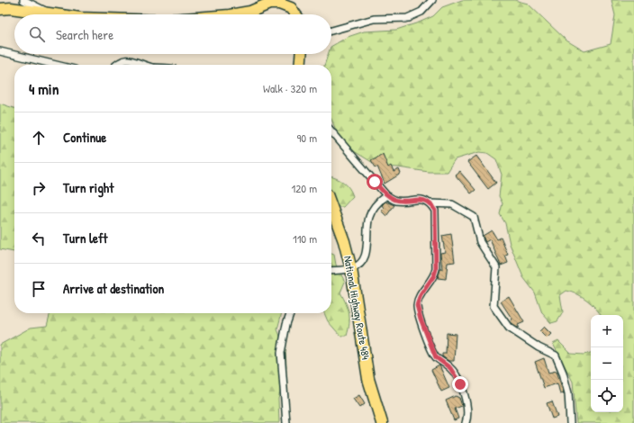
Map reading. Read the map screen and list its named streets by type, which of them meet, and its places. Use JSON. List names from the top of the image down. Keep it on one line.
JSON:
{"streets":{"highway":["National Highway Route 484"]},"page":{"search":"Search here","heading":["4 min","Walk · 320 m"],"list":[["Continue","90 m"],["Turn right","120 m"],["Turn left","110 m"],"Arrive at destination"],"map_buttons":["+","−"]}}
